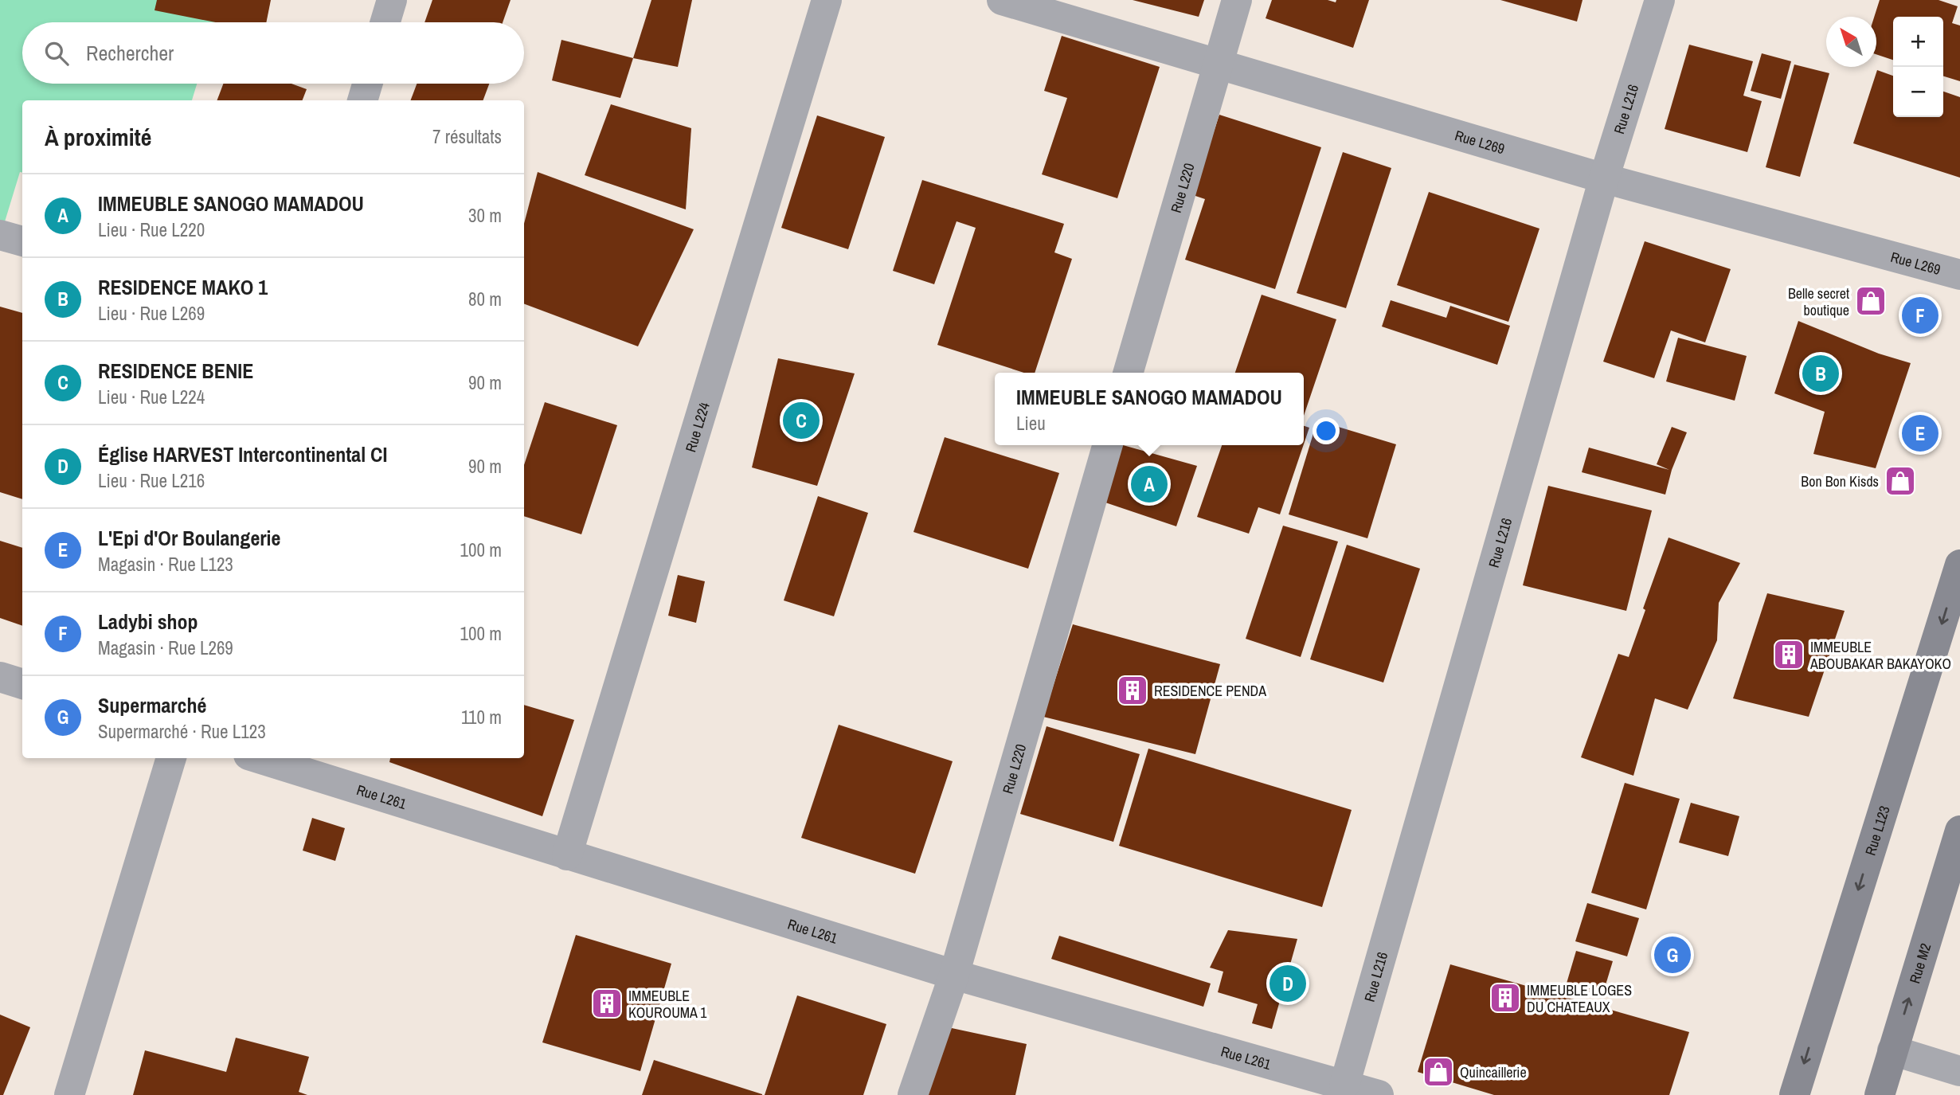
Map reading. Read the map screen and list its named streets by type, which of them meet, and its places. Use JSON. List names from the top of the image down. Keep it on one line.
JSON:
{"streets":{"main road":["Rue L123","Rue M2"],"street":["Rue L216","Rue L269","Rue L220","Rue L224","Rue L261"]},"crossings":[["Rue L216","Rue L269"],["Rue L216","Rue L261"],["Rue L269","Rue L220"],["Rue L220","Rue L261"],["Rue L224","Rue L261"]],"one_way":["Rue L123","Rue M2"],"places":{"shop":["Belle secret boutique","Bon Bon Kisds","Quincaillerie"],"building":["IMMEUBLE ABOUBAKAR BAKAYOKO","RESIDENCE PENDA","IMMEUBLE LOGES DU CHATEAUX","IMMEUBLE KOUROUMA 1"]},"north":"top left","page":{"map_buttons":["+","−"],"search":"Rechercher","heading":["À proximité","7 résultats"],"list":[{"mark":"A","name":"IMMEUBLE SANOGO MAMADOU","note":"Lieu · Rue L220","value":"30 m"},{"mark":"B","name":"RESIDENCE MAKO 1","note":"Lieu · Rue L269","value":"80 m"},{"mark":"C","name":"RESIDENCE BENIE","note":"Lieu · Rue L224","value":"90 m"},{"mark":"D","name":"Église HARVEST Intercontinental CI","note":"Lieu · Rue L216","value":"90 m"},{"mark":"E","name":"L'Epi d'Or Boulangerie","note":"Magasin · Rue L123","value":"100 m"},{"mark":"F","name":"Ladybi shop","note":"Magasin · Rue L269","value":"100 m"},{"mark":"G","name":"Supermarché","note":"Supermarché · Rue L123","value":"110 m"}],"pins":["F","B","C","E","A","G","D"],"popup":["IMMEUBLE SANOGO MAMADOU","Lieu"]}}
